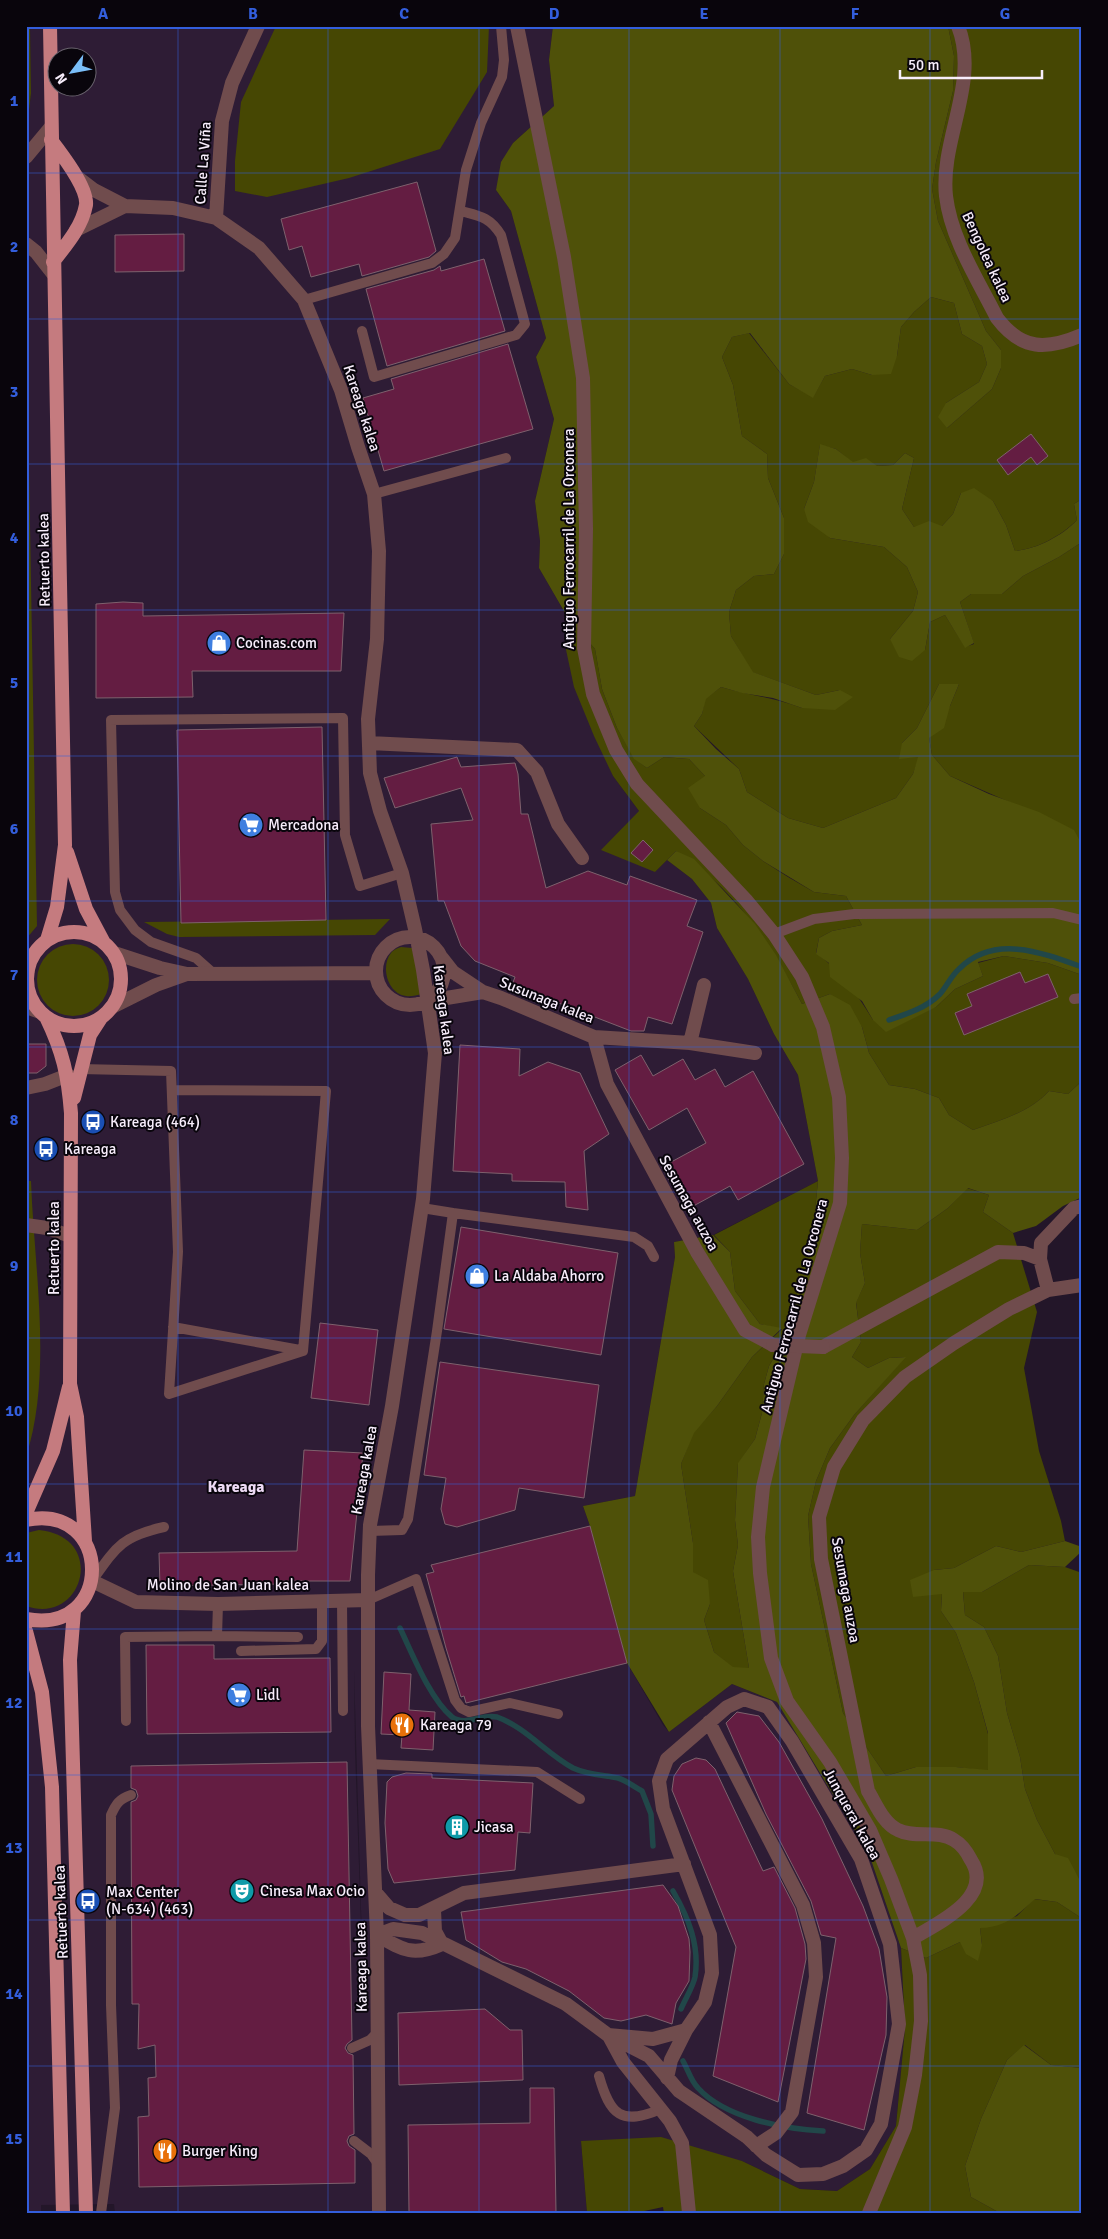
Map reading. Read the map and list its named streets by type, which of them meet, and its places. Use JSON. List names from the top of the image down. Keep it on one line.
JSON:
{"streets":{"main road":["Retuerto kalea"],"street":["Calle La Viña","Bengolea kalea","Kareaga kalea","Antiguo Ferrocarril de La Orconera","Susunaga kalea","Sesumaga auzoa","Molino de San Juan kalea","Junqueral kalea"]},"crossings":[["Calle La Viña","Kareaga kalea"],["Kareaga kalea","Molino de San Juan kalea"],["Antiguo Ferrocarril de La Orconera","Sesumaga auzoa"],["Susunaga kalea","Sesumaga auzoa"]],"districts":["Kareaga"],"places":{"shop":["Cocinas.com","La Aldaba Ahorro"],"supermarket":["Mercadona","Lidl"],"bus stop":["Kareaga (464)","Kareaga","Max Center (N-634) (463)"],"restaurant":["Kareaga 79","Burger King"],"building":["Jicasa"],"theatre":["Cinesa Max Ocio"]},"scale_bar":"50 m","north":"bottom left","grid":{"columns":["A","B","C","D","E","F","G"],"rows":["1","2","3","4","5","6","7","8","9","10","11","12","13","14","15"]}}
